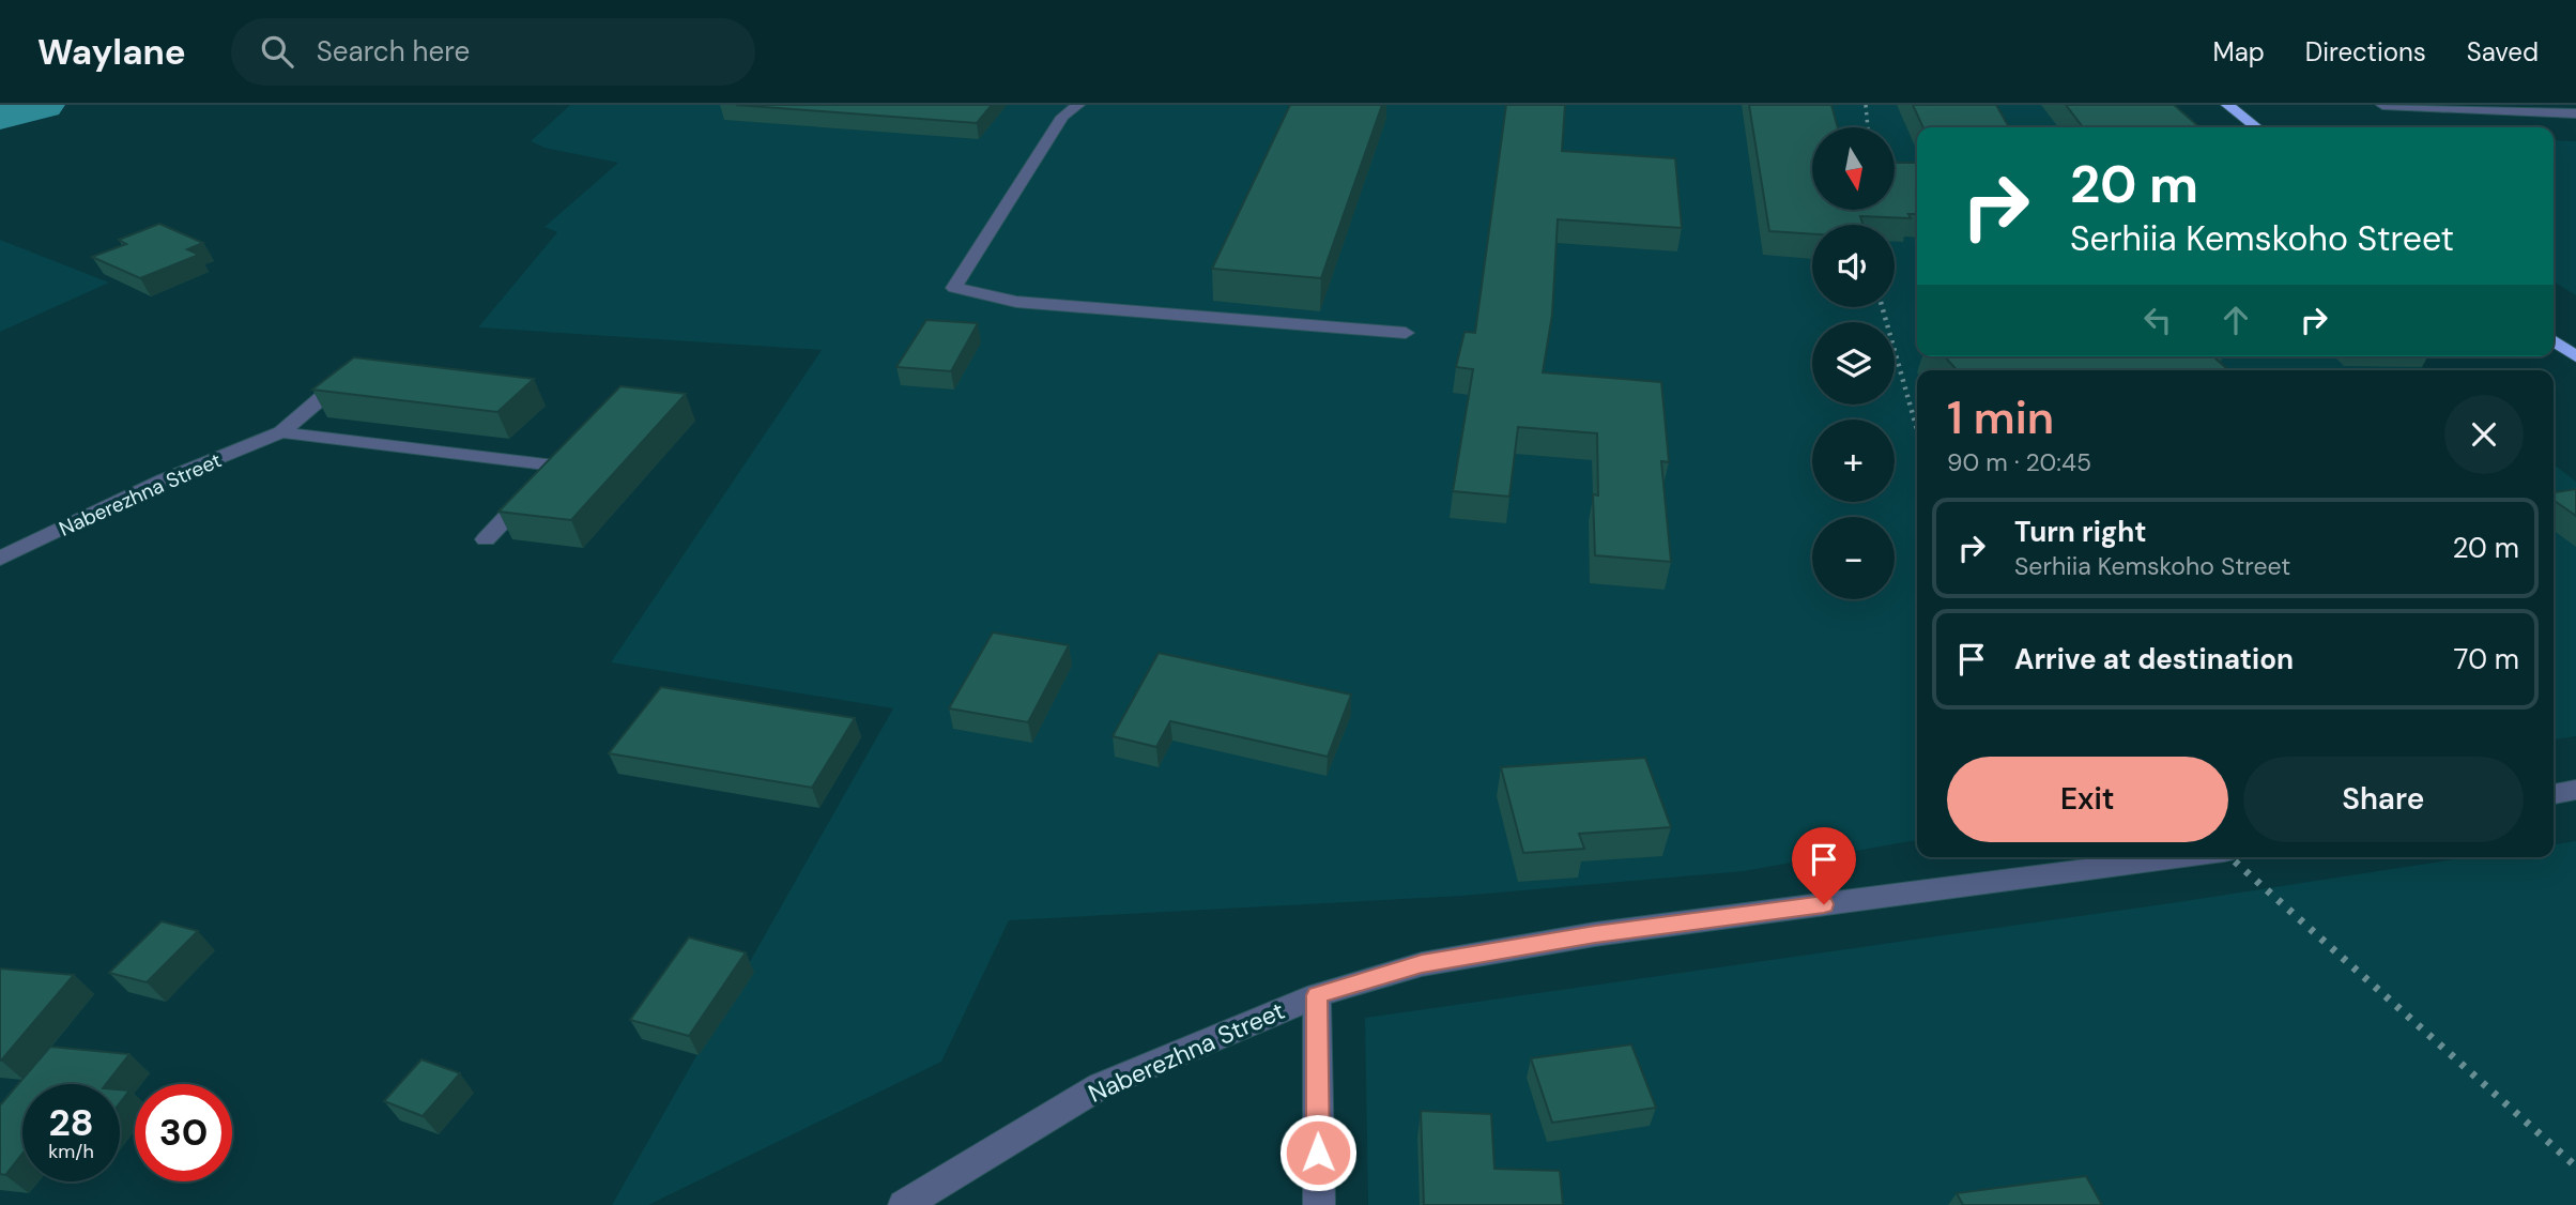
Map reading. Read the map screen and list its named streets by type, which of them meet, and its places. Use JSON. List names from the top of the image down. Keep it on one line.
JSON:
{"streets":{"street":["Naberezhna Street"]},"north":"bottom","page":{"header":"Waylane","search":"Search here","nav":["Map","Directions","Saved"],"map_buttons":["+","−"],"turn":["20 m","Serhiia Kemskoho Street"],"heading":["1 min","90 m · 20:45"],"list":[{"name":"Turn right","note":"Serhiia Kemskoho Street","value":"20 m"},{"name":"Arrive at destination","value":"70 m"}],"buttons":["Exit","Share"],"speed":"28 km/h","limit":"30"}}
